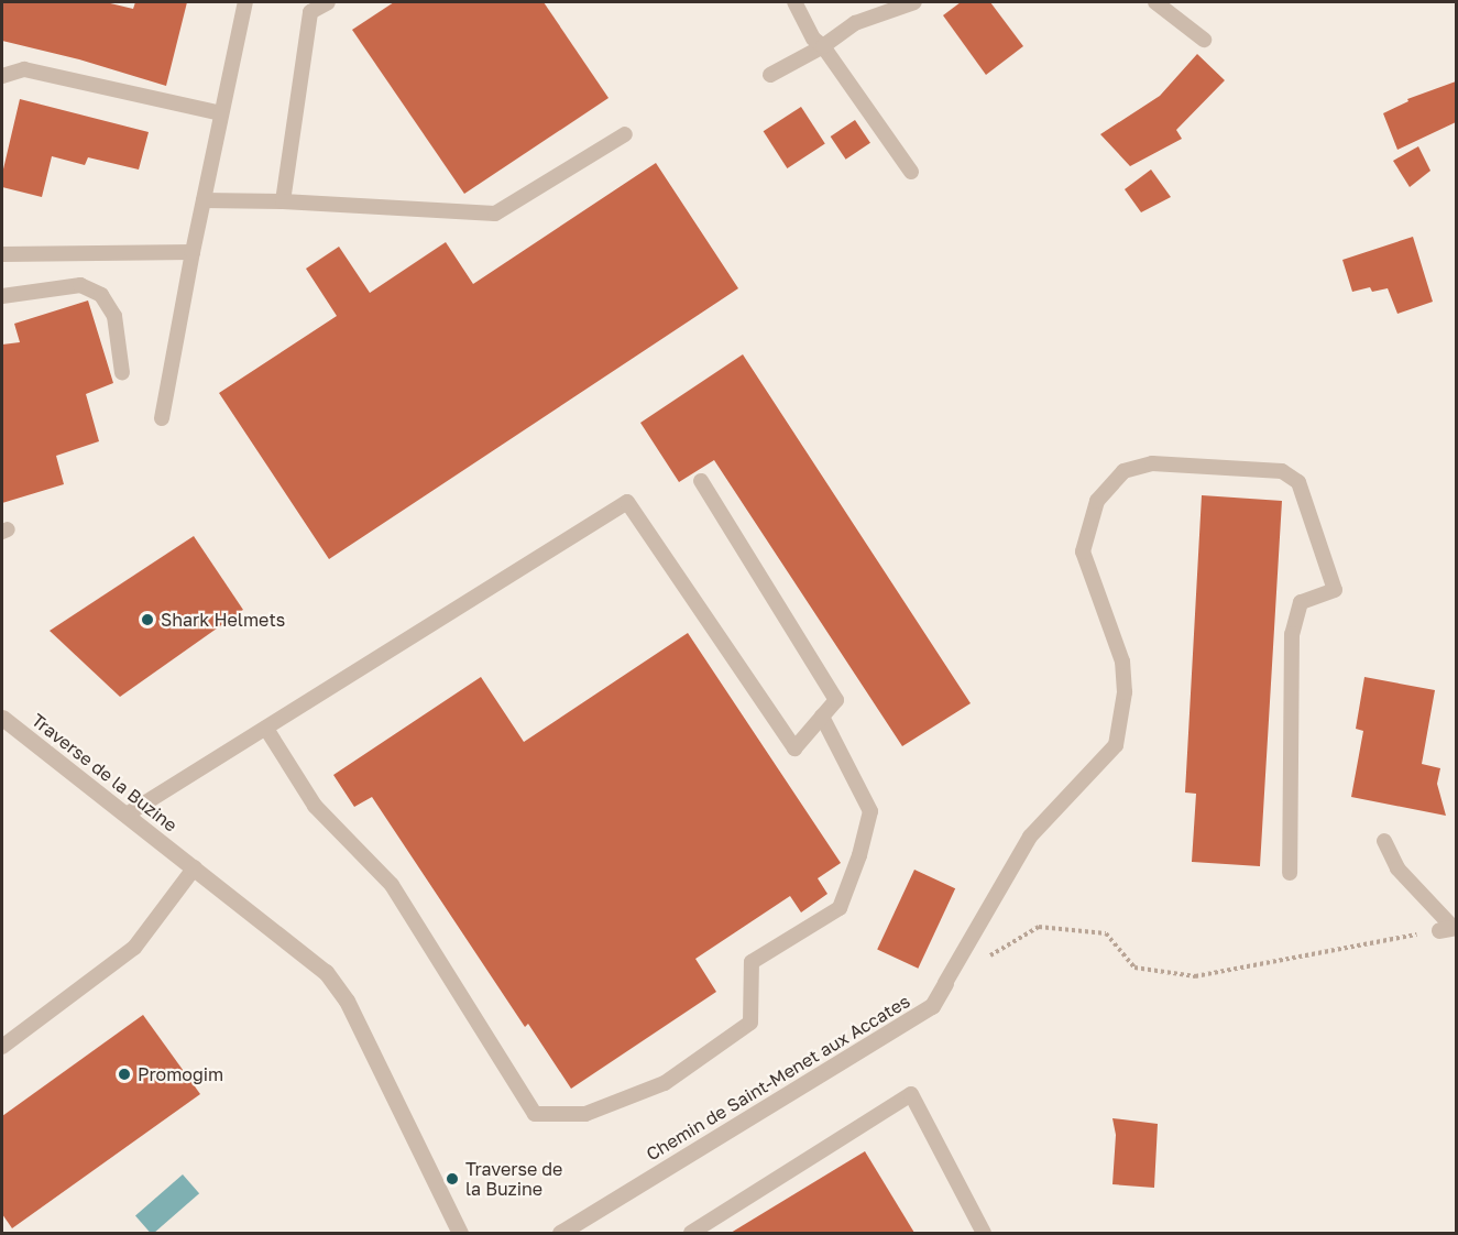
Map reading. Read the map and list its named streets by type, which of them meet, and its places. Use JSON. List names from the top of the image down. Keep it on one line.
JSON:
{"streets":{"street":["Traverse de la Buzine","Chemin de Saint-Menet aux Accates"]},"places":["Shark Helmets","Promogim","Traverse de la Buzine"]}
